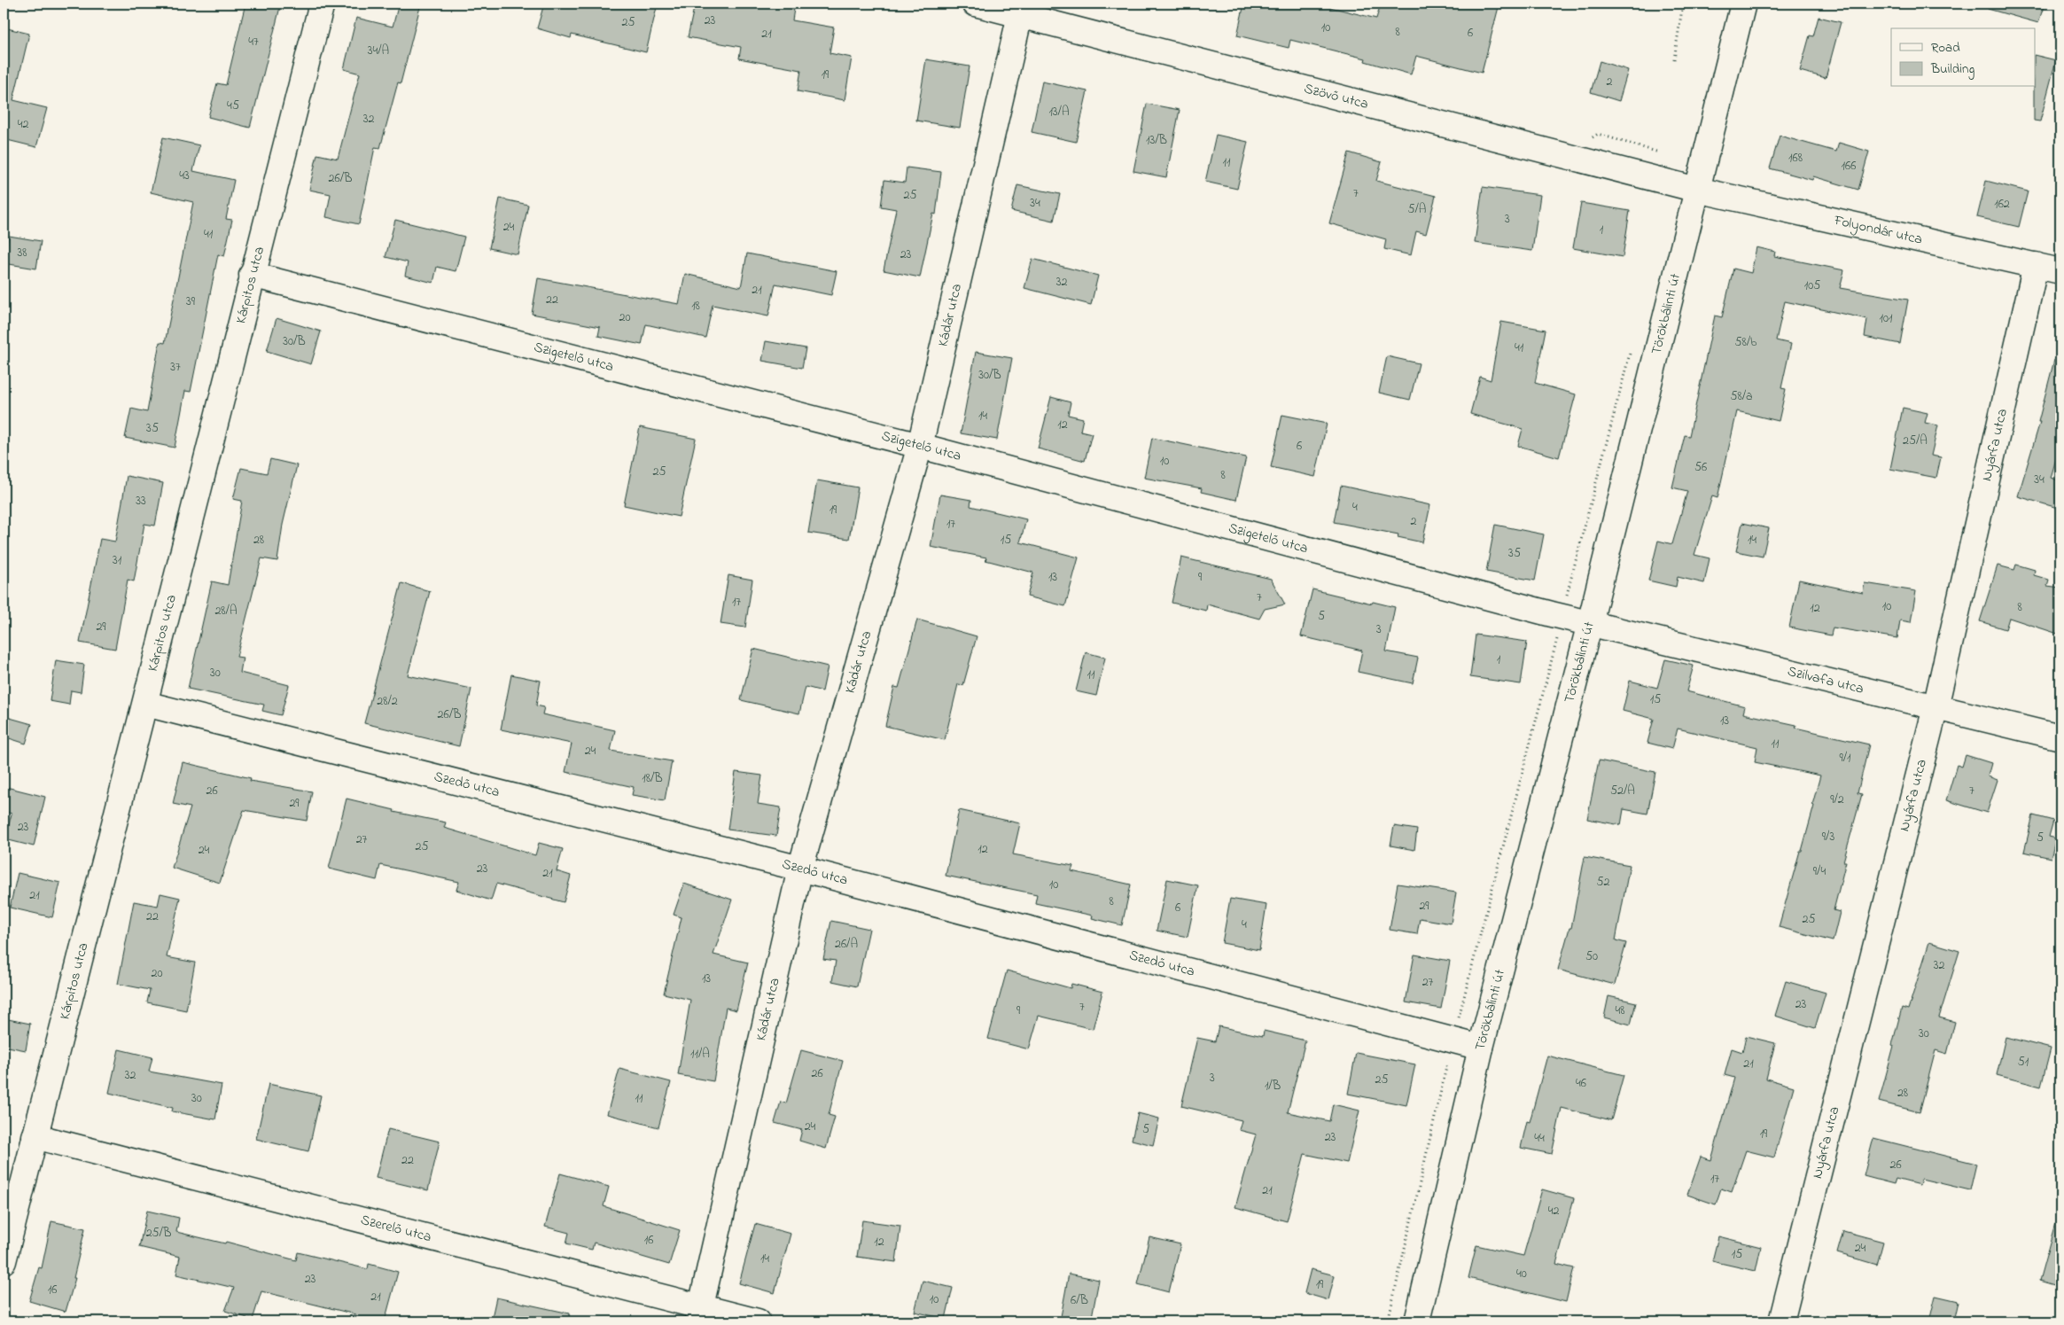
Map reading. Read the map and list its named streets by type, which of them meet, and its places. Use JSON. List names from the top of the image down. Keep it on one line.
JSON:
{"streets":{"street":["Szövő utca","Folyondár utca","Kárpitos utca","Törökbálinti út","Kádár utca","Szigetelő utca","Nyárfa utca","Szilvafa utca","Szedő utca","Szerelő utca"]},"crossings":[["Szövő utca","Folyondár utca"],["Szövő utca","Törökbálinti út"],["Szövő utca","Kádár utca"],["Folyondár utca","Törökbálinti út"],["Folyondár utca","Nyárfa utca"],["Kárpitos utca","Szigetelő utca"],["Kárpitos utca","Szedő utca"],["Kárpitos utca","Szerelő utca"],["Törökbálinti út","Szigetelő utca"],["Törökbálinti út","Szilvafa utca"],["Törökbálinti út","Szedő utca"],["Kádár utca","Szigetelő utca"],["Kádár utca","Szedő utca"],["Kádár utca","Szerelő utca"],["Szigetelő utca","Szilvafa utca"],["Nyárfa utca","Szilvafa utca"]],"house_numbers":["23","25","10","8","6","21","47","34/A","19","2","45","13/A","32","42","13/B","168","11","166","43","26/B","7","25","34","162","5/A","3","24","1","41","38","23","32","105","21","22","39","18","20","101","30/B","58/b","41","37","30/B","58/a","14","12","35","25/A","6","10","56","25","8","34","33","4","19","2","17","28","15","14","35","31","13","9","7","17","10","8","12","28/A","5","29","3","1","30","11","15","28/2","26/B","13","11","24","9/1","18/B","26","52/A","7","9/2","29","23","9/3","5","27","25","12","24","23","9/4","21","52","10","21","8","29","6","22","25","4","26/A","50","32","20","13","27","23","7","9","48","30","11/A","51","21","26","32","3","25","46","1/B","28","30","11","24","5","19","23","44","22","26","17","21","42","25/B","16","12","24","15","14","40","23","19","16","21","10","6/B"],"legend":["Road","Building"]}
